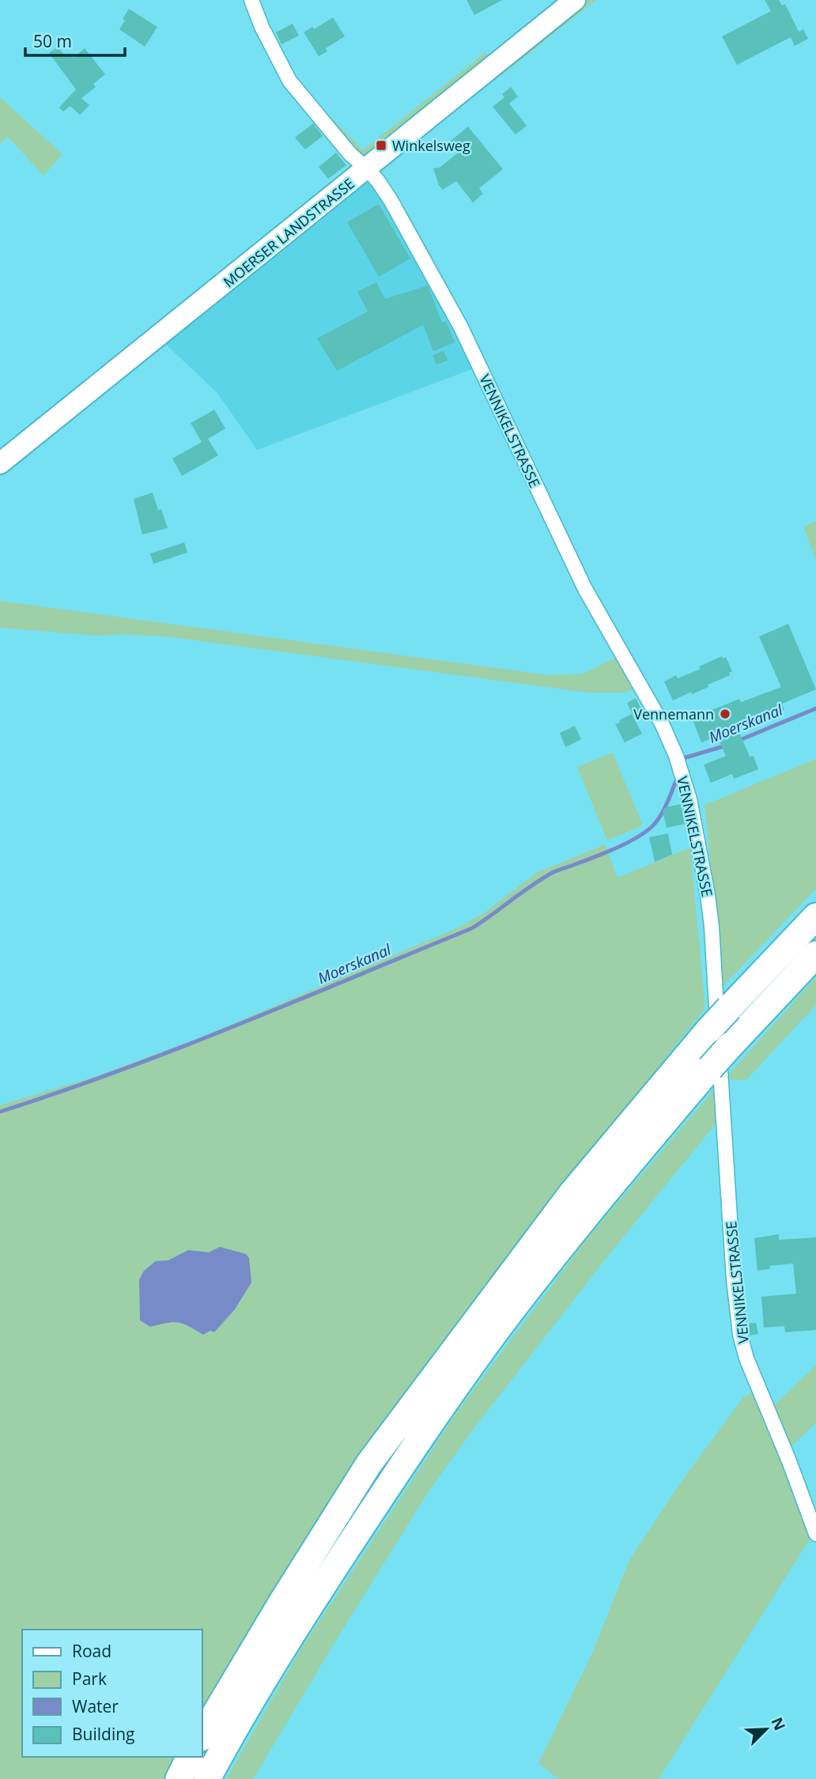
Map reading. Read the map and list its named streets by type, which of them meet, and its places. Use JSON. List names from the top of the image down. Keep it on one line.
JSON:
{"streets":{"main road":["MOERSER LANDSTRASSE"],"street":["VENNIKELSTRASSE"]},"crossings":[["MOERSER LANDSTRASSE","VENNIKELSTRASSE"]],"water":["Moerskanal"],"places":{"transit":["Winkelsweg"],"other":["Vennemann"]},"legend":["Road","Park","Water","Building"],"scale_bar":"50 m","north":"top right"}
